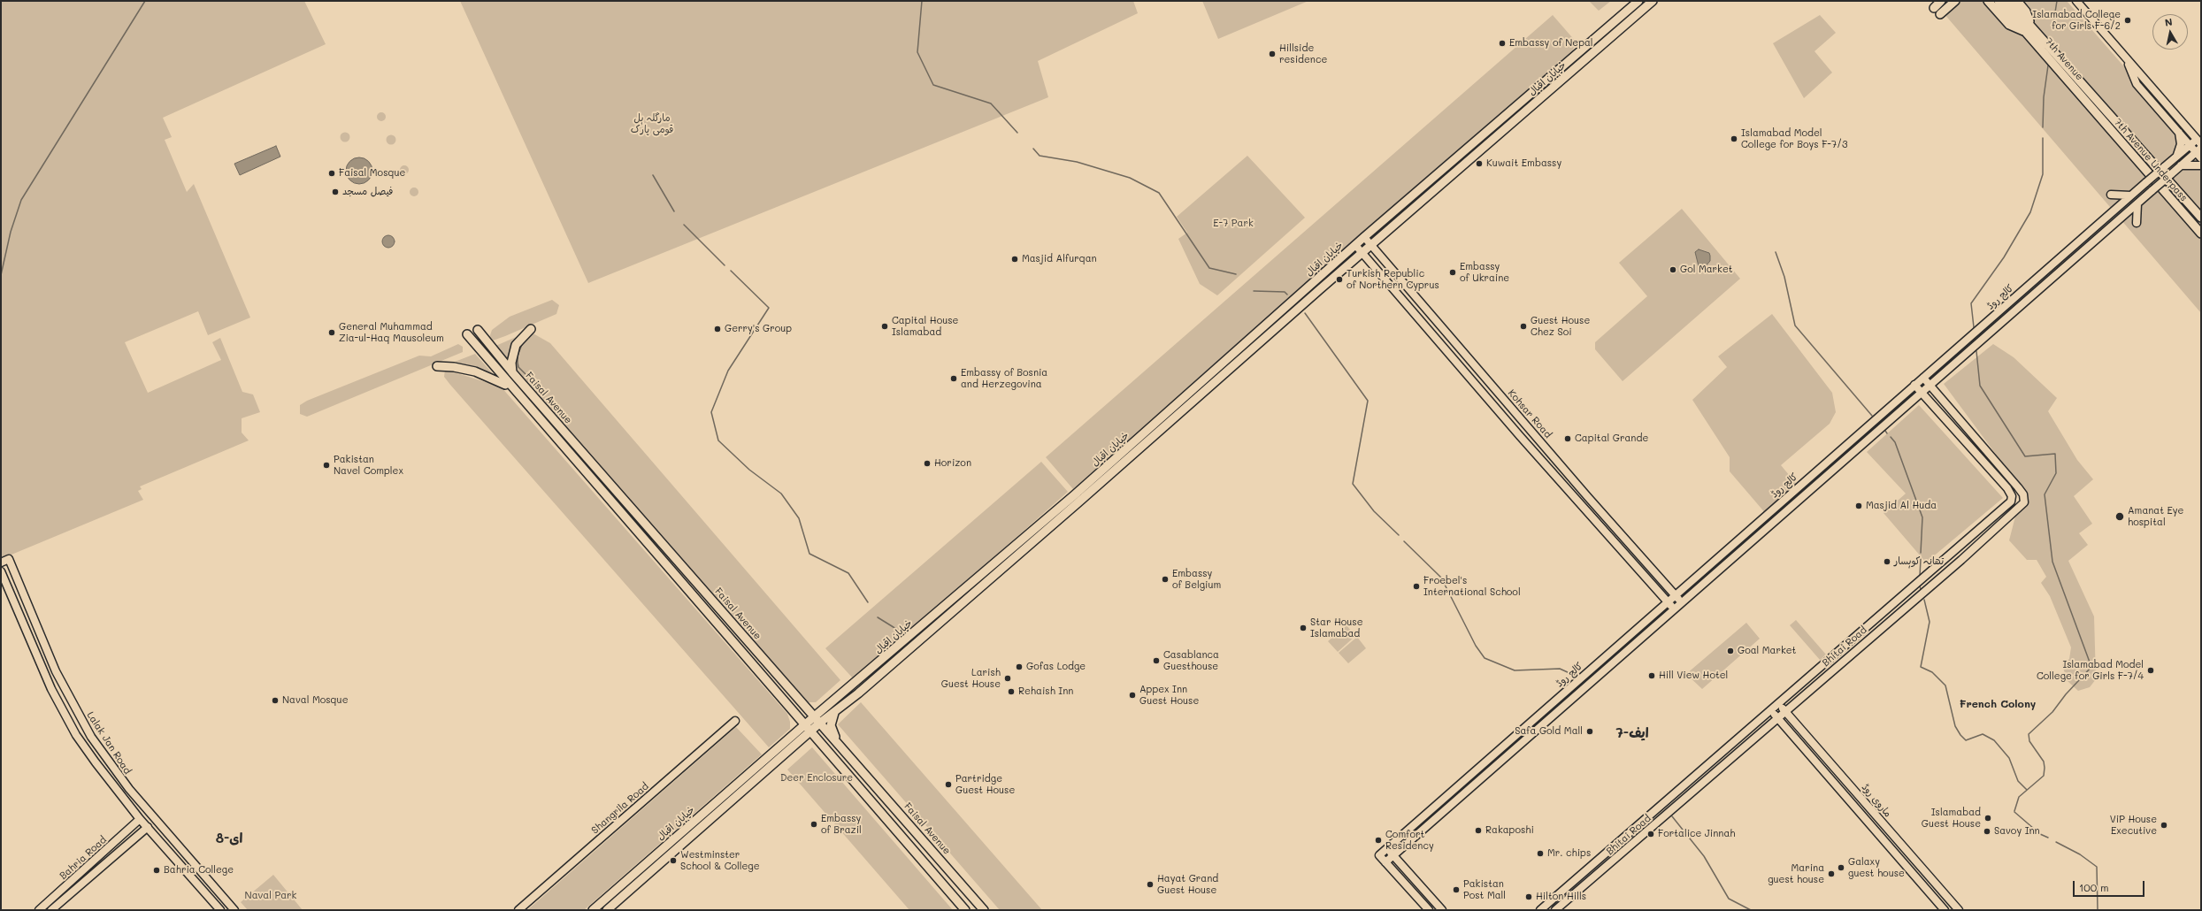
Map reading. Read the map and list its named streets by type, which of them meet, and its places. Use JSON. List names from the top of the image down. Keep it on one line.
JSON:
{"streets":{"main road":["7th Avenue","خیابان اقبال","7th Avenue Underpass","Faisal Avenue"],"street":["کالج روڈ","Kohsar Road","Bhitai Road","Lalak Jan Road","ماروی روڈ","Shangrila Road","Bahria Road"]},"crossings":[["7th Avenue","7th Avenue Underpass"],["خیابان اقبال","Faisal Avenue"],["خیابان اقبال","Kohsar Road"],["کالج روڈ","Kohsar Road"],["Bhitai Road","ماروی روڈ"],["Lalak Jan Road","Bahria Road"]],"districts":["French Colony","ایف-7","ای-8"],"parks":["مارگلہ ہل قومی پارک","E-7 Park","Deer Enclosure","Naval Park"],"places":["Islamabad College for Girls F-6/2","Embassy of Nepal","Hillside residence","Islamabad Model College for Boys F-7/3","Kuwait Embassy","Faisal Mosque","فیصل مسجد","Masjid Alfurqan","Gol Market","Embassy of Ukraine","Turkish Republic of Northern Cyprus","Capital House Islamabad","Guest House Chez Soi","Gerry's Group","General Muhammad Zia-ul-Haq Mausoleum","Embassy of Bosnia and Herzegovina","Capital Grande","Horizon","Pakistan Navel Complex","Masjid Al Huda","Amanat Eye hospital","تھانہ کوہسار","Embassy of Belgium","Froebel's International School","Star House Islamabad","Goal Market","Casablanca Guesthouse","Gofas Lodge","Islamabad Model College for Girls F-7/4","Hill View Hotel","Larish Guest House","Rehaish Inn","Appex Inn Guest House","Naval Mosque","Safa Gold Mall","Partridge Guest House","Islamabad Guest House","Embassy of Brazil","ViP House Executive","Rakaposhi","Savoy Inn","Fortalice Jinnah","Comfort Residency","Mr. chips","Westminster School & College","Galaxy guest house","Bahria College","Marina guest house","Hayat Grand Guest House","Pakistan Post Mall","Hilton Hills"],"scale_bar":"100 m","north":"top"}
